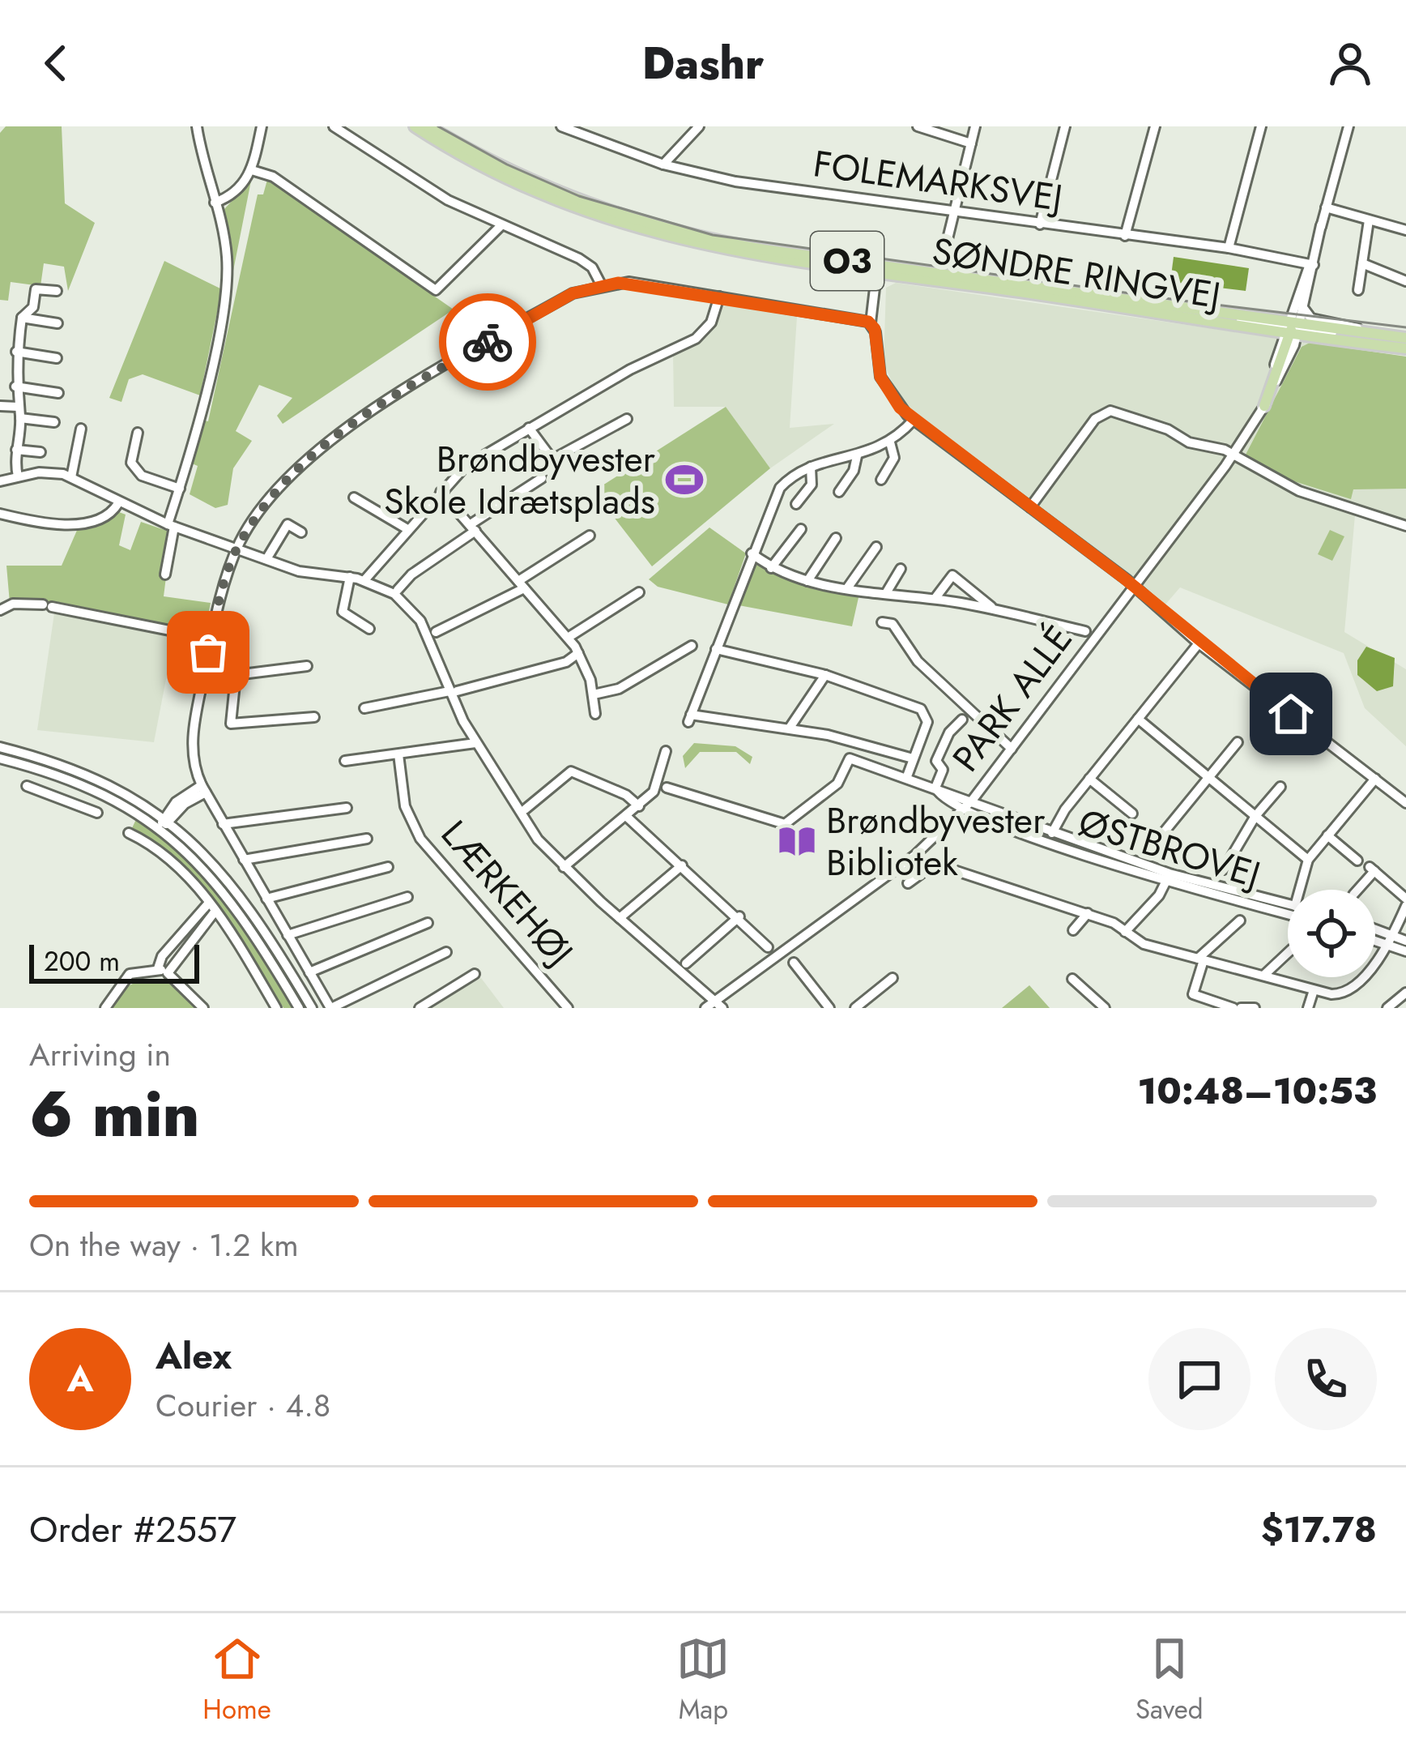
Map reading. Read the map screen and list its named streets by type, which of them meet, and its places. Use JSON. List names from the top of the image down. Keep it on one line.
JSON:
{"streets":{"main road":["O3","SØNDRE RINGVEJ"],"street":["FOLEMARKSVEJ","PARK ALLÉ","ØSTBROVEJ","LÆRKEHØJ"]},"crossings":[["PARK ALLÉ","ØSTBROVEJ"]],"places":{"sports":["Brøndbyvester Skole Idrætsplads"],"library":["Brøndbyvester Bibliotek"]},"scale_bar":"200 m","page":{"header":"Dashr","scale":"200 m","heading":["6 min","Arriving in","10:48–10:53"],"panel":["Alex","Courier · 4.8","Order #2557","$17.78"],"bar":"On the way · 1.2 km","round":"A","tabs":["Home","Map","Saved"]}}
